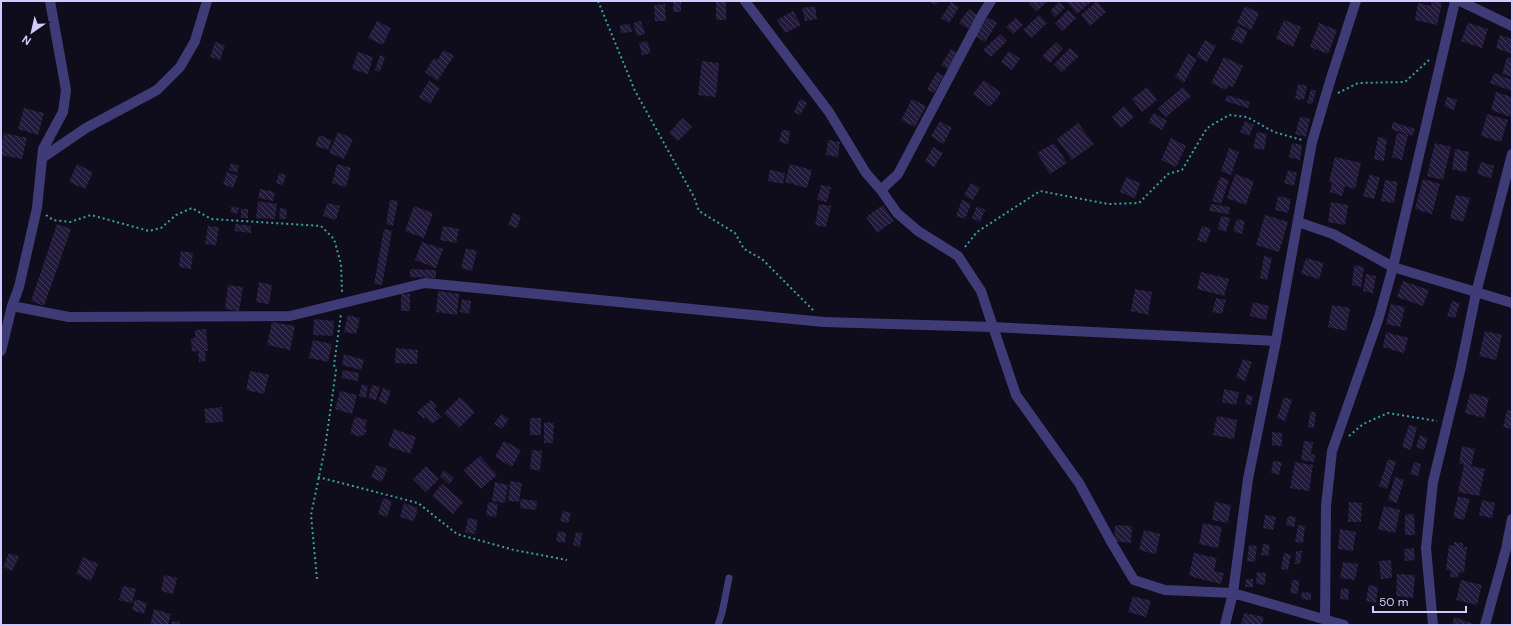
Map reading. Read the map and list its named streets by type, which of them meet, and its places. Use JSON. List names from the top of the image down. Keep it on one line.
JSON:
{"scale_bar":"50 m","north":"bottom left"}
